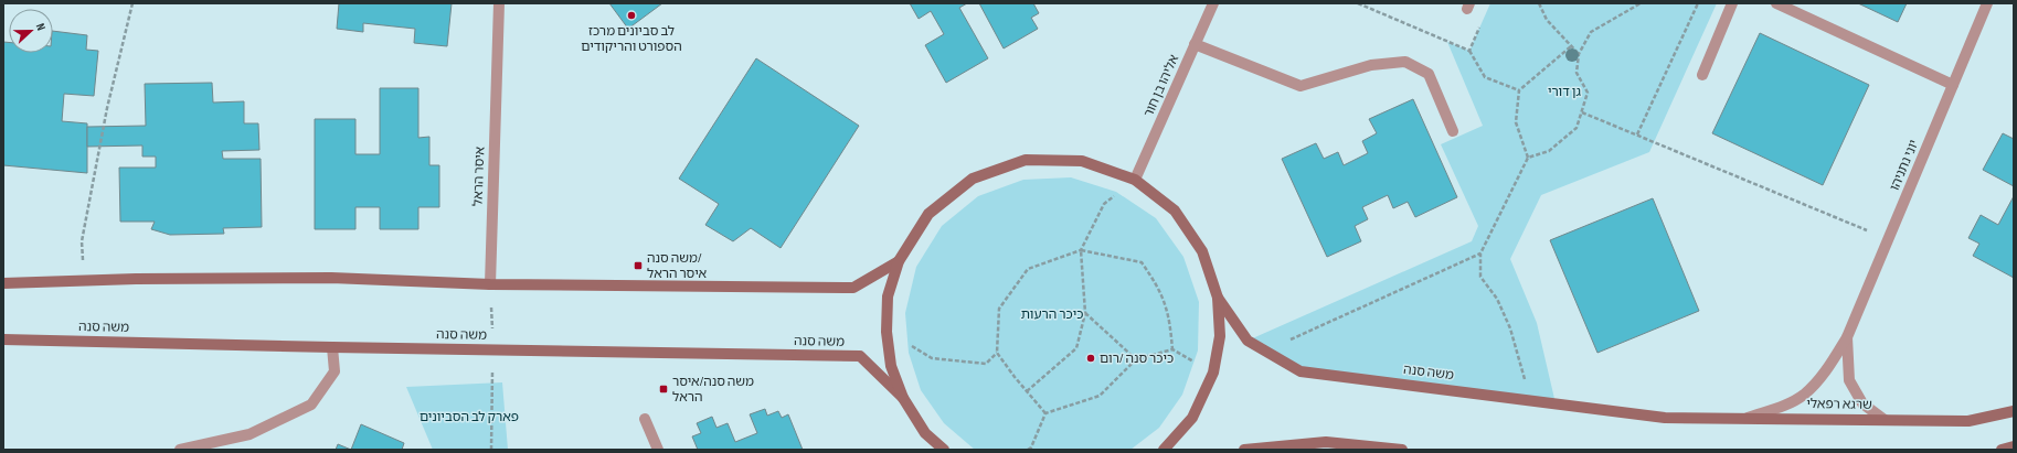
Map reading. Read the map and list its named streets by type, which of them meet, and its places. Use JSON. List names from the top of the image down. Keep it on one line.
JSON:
{"streets":{"street":["אליהו בן חור","יוני נתניהו","איסר הראל","משה סנה","שרגא רפאלי"]},"crossings":[["יוני נתניהו","שרגא רפאלי"],["משה סנה","שרגא רפאלי"]],"parks":["גן דורי","כיכר הרעות","פארק לב הסביונים"],"places":{"other":["לב סביונים מרכז הספורט והריקודים","כיכר סנה /רום"],"transit":["משה סנה/ איסר הראל","משה סנה/איסר הראל"]},"north":"right"}
